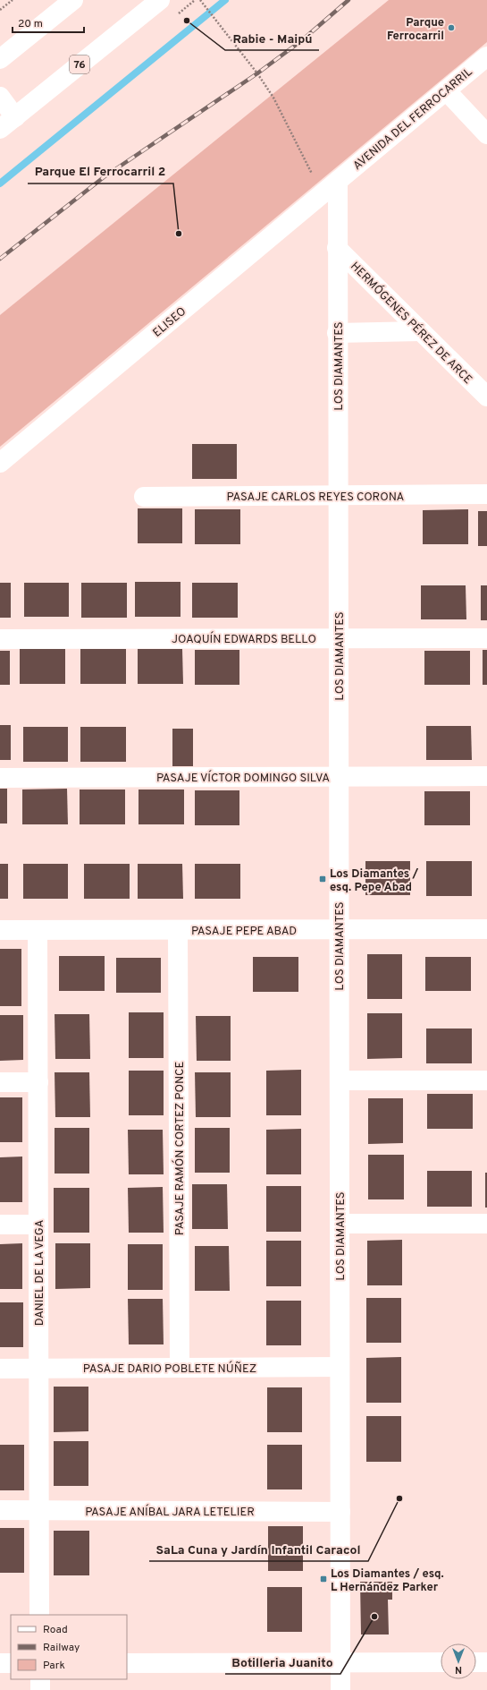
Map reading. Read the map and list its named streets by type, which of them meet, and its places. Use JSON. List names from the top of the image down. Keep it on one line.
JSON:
{"streets":{"street":["76","AVENIDA DEL FERROCARRIL","ELISEO","HERMÓGENES PÉREZ DE ARCE","LOS DIAMANTES","PASAJE CARLOS REYES CORONA","JOAQUÍN EDWARDS BELLO","PASAJE VÍCTOR DOMINGO SILVA","PASAJE PEPE ABAD","PASAJE RAMÓN CORTEZ PONCE","DANIEL DE LA VEGA","PASAJE DARIO POBLETE NÚÑEZ","PASAJE ANÍBAL JARA LETELIER"]},"crossings":[["AVENIDA DEL FERROCARRIL","ELISEO"],["AVENIDA DEL FERROCARRIL","LOS DIAMANTES"],["ELISEO","LOS DIAMANTES"],["HERMÓGENES PÉREZ DE ARCE","LOS DIAMANTES"],["LOS DIAMANTES","PASAJE CARLOS REYES CORONA"],["LOS DIAMANTES","JOAQUÍN EDWARDS BELLO"],["LOS DIAMANTES","PASAJE VÍCTOR DOMINGO SILVA"],["LOS DIAMANTES","PASAJE PEPE ABAD"],["LOS DIAMANTES","PASAJE DARIO POBLETE NÚÑEZ"],["LOS DIAMANTES","PASAJE ANÍBAL JARA LETELIER"],["PASAJE PEPE ABAD","PASAJE RAMÓN CORTEZ PONCE"],["PASAJE PEPE ABAD","DANIEL DE LA VEGA"],["PASAJE RAMÓN CORTEZ PONCE","PASAJE DARIO POBLETE NÚÑEZ"],["DANIEL DE LA VEGA","PASAJE DARIO POBLETE NÚÑEZ"],["DANIEL DE LA VEGA","PASAJE ANÍBAL JARA LETELIER"]],"places":{"other":["Rabie - Maipú","Parque Ferrocarril","Parque El Ferrocarril 2","SaLa Cuna y Jardín Infantil Caracol","Botilleria Juanito"],"transit":["Los Diamantes / esq. Pepe Abad","Los Diamantes / esq. L Hernández Parker"]},"legend":["Road","Railway","Park"],"scale_bar":"20 m","north":"bottom"}
